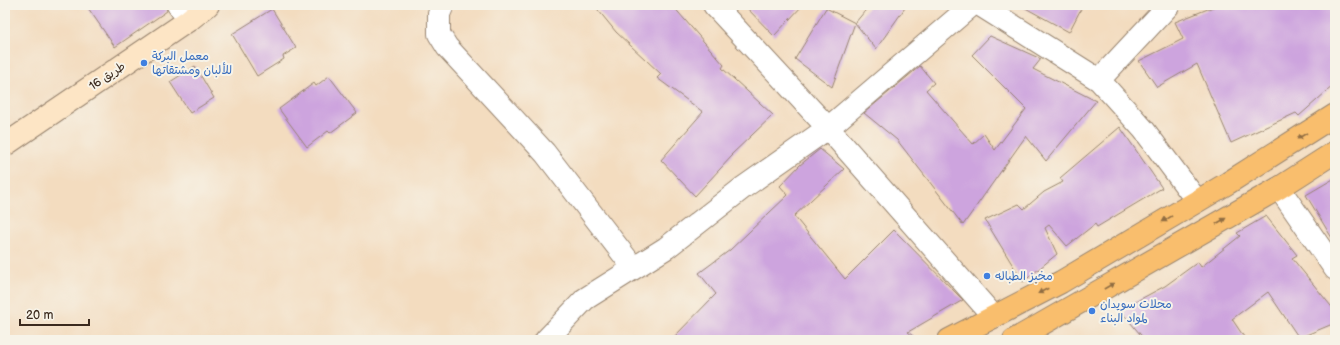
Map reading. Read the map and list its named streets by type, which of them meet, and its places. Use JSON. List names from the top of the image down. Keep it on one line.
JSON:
{"streets":{"street":["طريق 16"]},"places":["معمل البركة للألبان ومشتقاتها","مخبز الطباله","محلات سويدان لمواد البناء"],"scale_bar":"20 m"}
